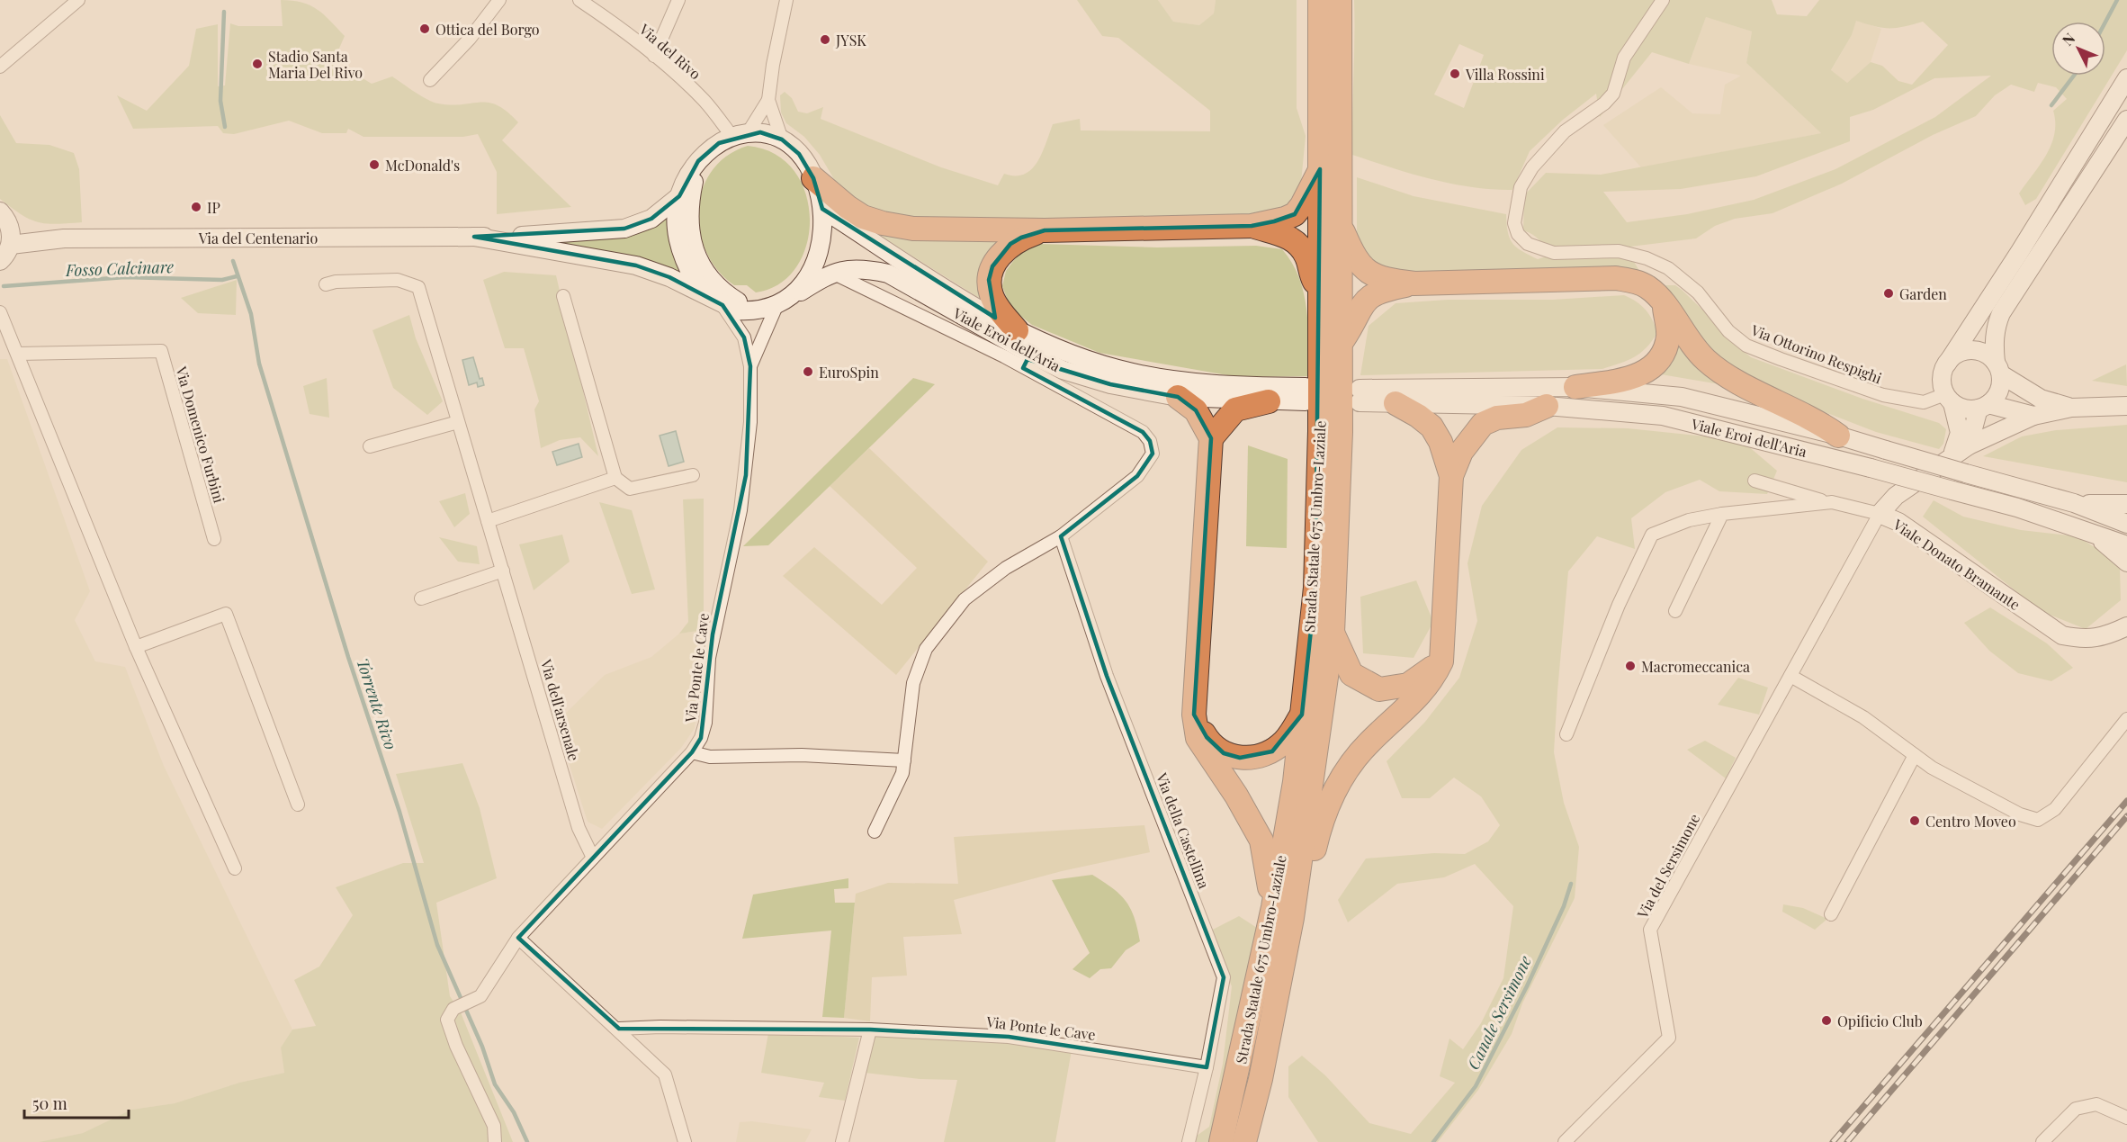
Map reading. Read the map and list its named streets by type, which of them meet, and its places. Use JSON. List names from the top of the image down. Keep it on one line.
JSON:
{"streets":{"highway":["Strada Statale 675 Umbro-Laziale"],"main road":["Via del Centenario","Viale Eroi dell'Aria","Viale Donato Bramante"],"street":["Via del Rivo","Via Ottorino Respighi","Via Domenico Furbini","Via Ponte le Cave","Via dell'arsenale","Via della Castellina","Via del Sersimone"]},"crossings":[["Via del Rivo","Viale Eroi dell'Aria"],["Via del Rivo","Via Ponte le Cave"],["Viale Eroi dell'Aria","Via Ponte le Cave"],["Via Ottorino Respighi","Viale Donato Bramante"],["Viale Donato Bramante","Via del Sersimone"],["Via Ponte le Cave","Via dell'arsenale"],["Via Ponte le Cave","Via della Castellina"]],"water":["Fosso Calcinare","Torrente Rivo","Canale Sersimone"],"places":["Ottica del Borgo","JYSK","Stadio Santa Maria Del Rivo","Villa Rossini","McDonald's","IP","Garden","EuroSpin","Macromeccanica","Centro Moveo","Opificio Club"],"scale_bar":"50 m","north":"top left"}
